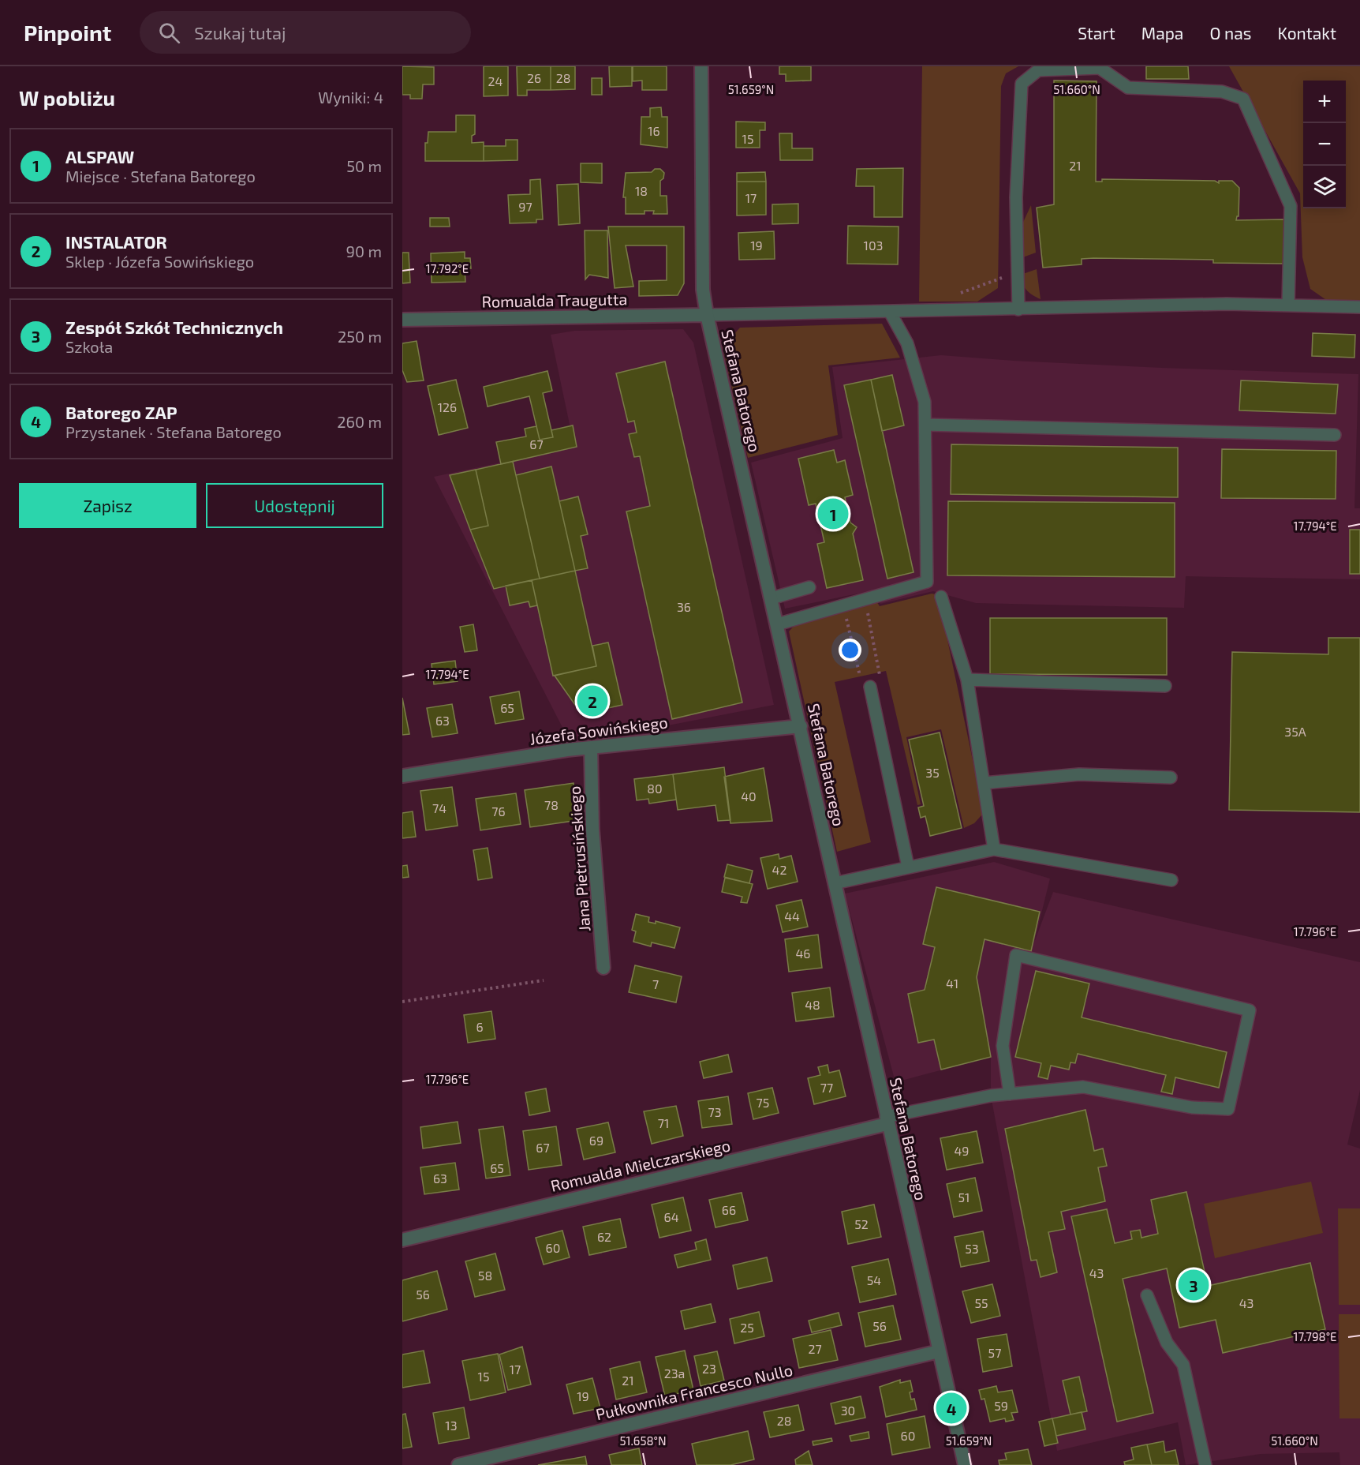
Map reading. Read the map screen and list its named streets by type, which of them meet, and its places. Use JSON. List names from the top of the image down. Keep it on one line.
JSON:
{"streets":{"street":["Romualda Traugutta","Stefana Batorego","Józefa Sowińskiego","Jana Pietrusińskiego","Romualda Mielczarskiego","Pułkownika Francesco Nullo"]},"crossings":[["Romualda Traugutta","Stefana Batorego"],["Stefana Batorego","Józefa Sowińskiego"],["Stefana Batorego","Romualda Mielczarskiego"],["Stefana Batorego","Pułkownika Francesco Nullo"],["Józefa Sowińskiego","Jana Pietrusińskiego"]],"house_numbers":["26","28","24","16","15","21","18","17","97","19","103","126","67","36","65","63","35A","35","80","40","78","74","76","42","44","46","41","7","48","6","77","75","73","71","69","67","49","65","63","51","66","64","52","62","60","53","43","58","54","56","55","43","56","25","27","57","23","17","23a","15","21","19","59","30","28","13","60"],"page":{"header":"Pinpoint","search":"Szukaj tutaj","nav":["Start","Mapa","O nas","Kontakt"],"heading":["W pobliżu","Wyniki: 4"],"map_buttons":["+","−"],"list":[{"mark":"1","name":"ALSPAW","note":"Miejsce · Stefana Batorego","value":"50 m"},{"mark":"2","name":"INSTALATOR","note":"Sklep · Józefa Sowińskiego","value":"90 m"},{"mark":"3","name":"Zespół Szkół Technicznych","note":"Szkoła","value":"250 m"},{"mark":"4","name":"Batorego ZAP","note":"Przystanek · Stefana Batorego","value":"260 m"}],"buttons":["Zapisz","Udostępnij"],"pins":["1","2","3","4"]},"coordinates":["51.659°N","51.660°N","17.792°E","17.794°E","17.796°E","17.798°E","51.658°N"]}
